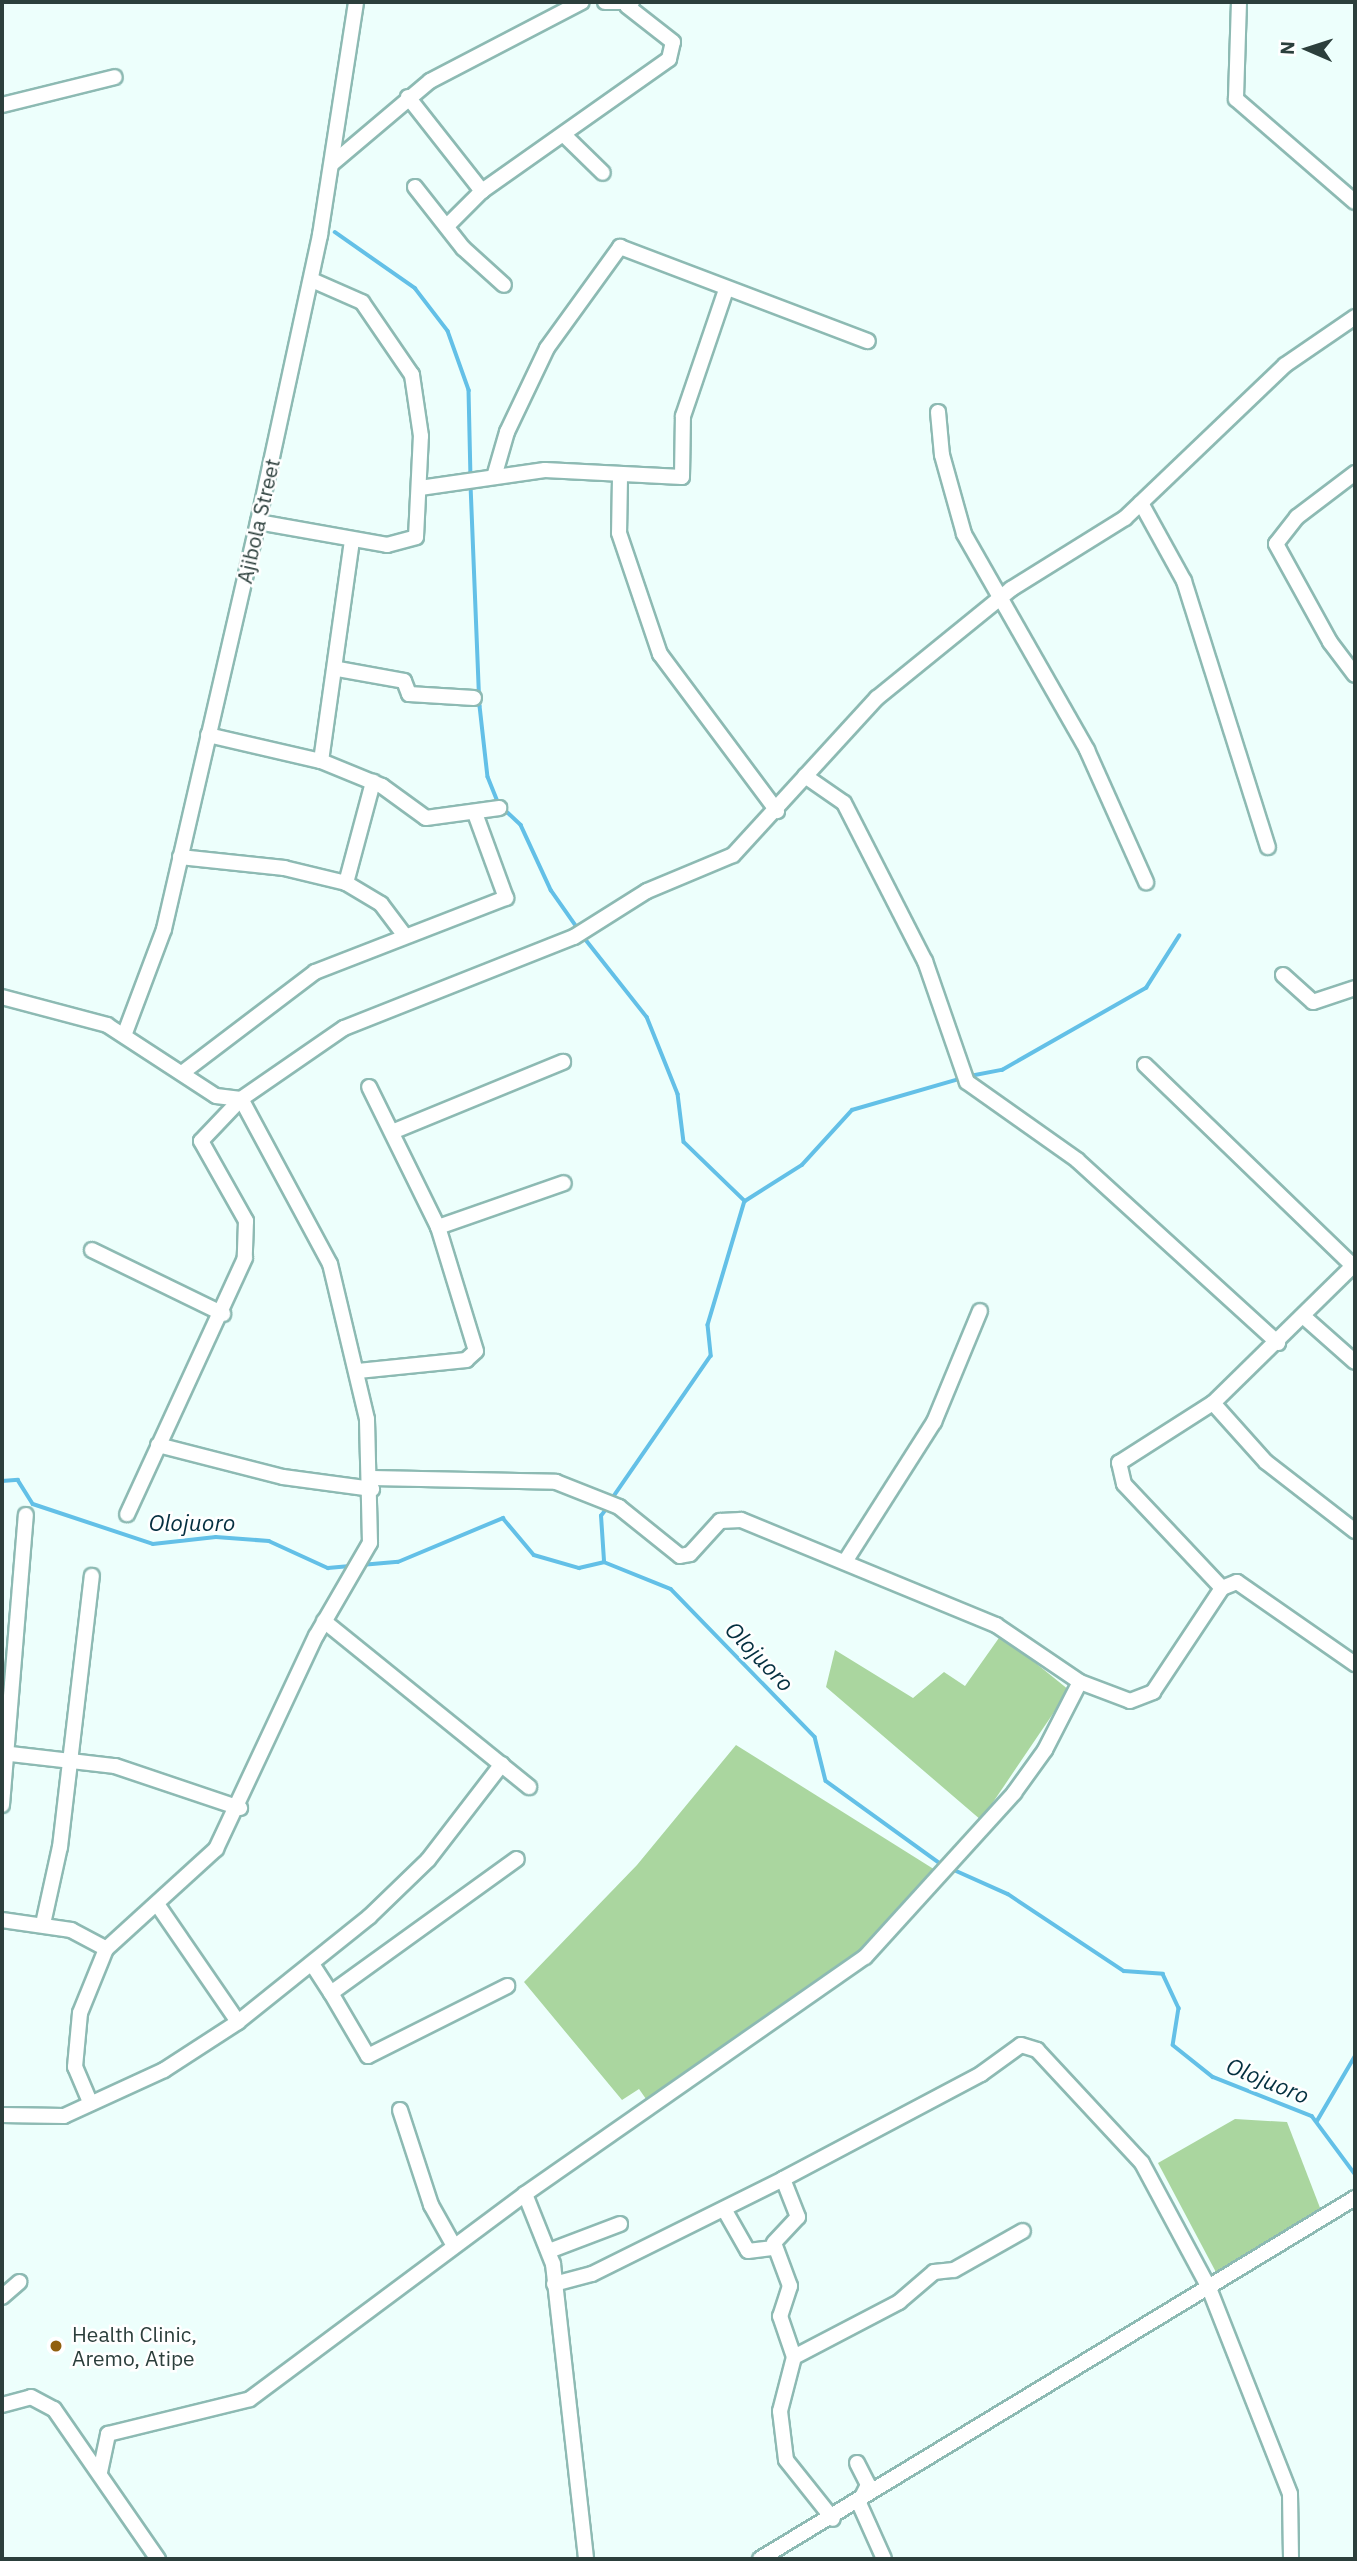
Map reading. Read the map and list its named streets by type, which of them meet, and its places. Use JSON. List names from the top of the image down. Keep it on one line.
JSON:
{"streets":{"street":["Ajibola Street"]},"water":["Olojuoro"],"places":["Health Clinic, Aremo, Atipe"],"north":"left"}
